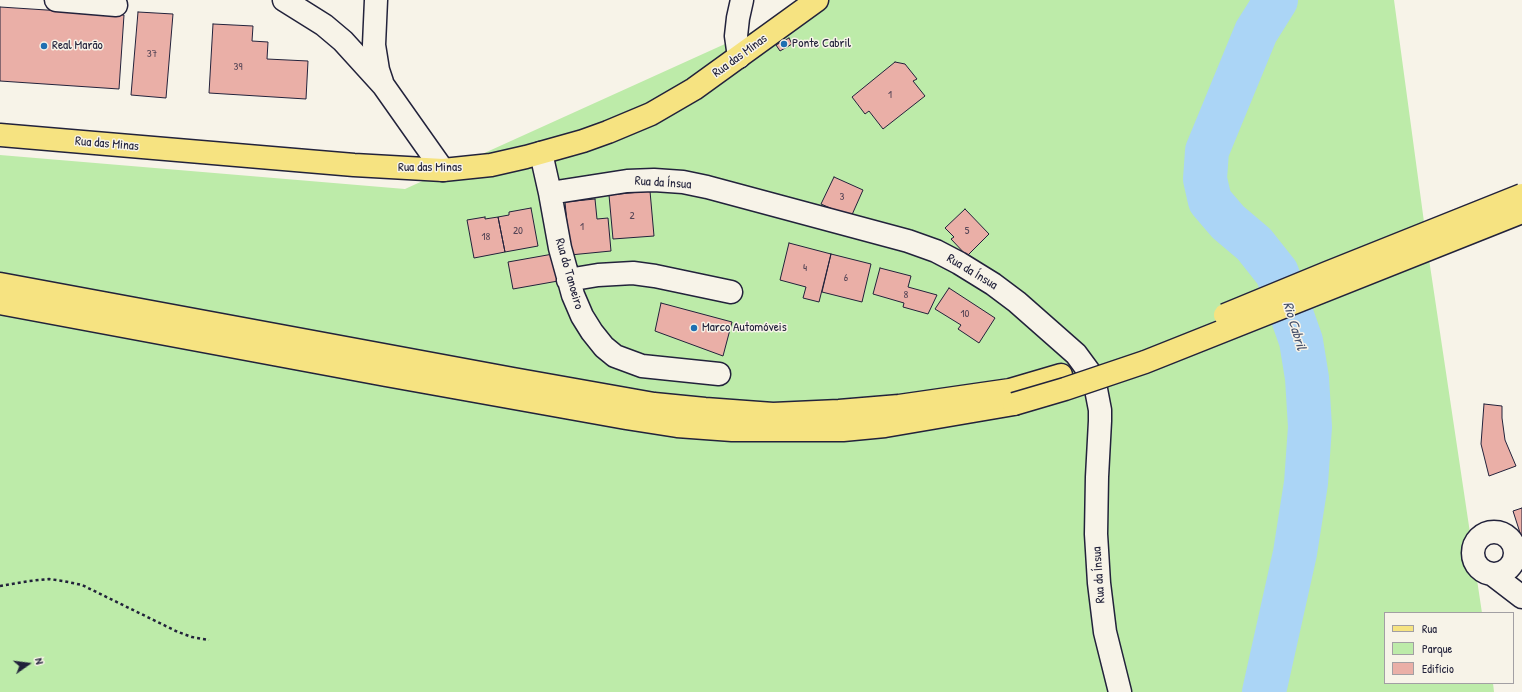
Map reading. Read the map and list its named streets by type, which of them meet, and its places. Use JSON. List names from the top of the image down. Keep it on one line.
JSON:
{"streets":{"main road":["Rua das Minas"],"street":["Rua da Ínsua","Rua do Tanoeiro"]},"crossings":[["Rua da Ínsua","Rua do Tanoeiro"]],"water":["Rio Cabril"],"places":["Ponte Cabril","Real Marão","Marco Automóveis"],"house_numbers":["37","39","1","3","2","1","20","5","18","4","6","8","10"],"legend":["Rua","Parque","Edifício"],"north":"right"}
